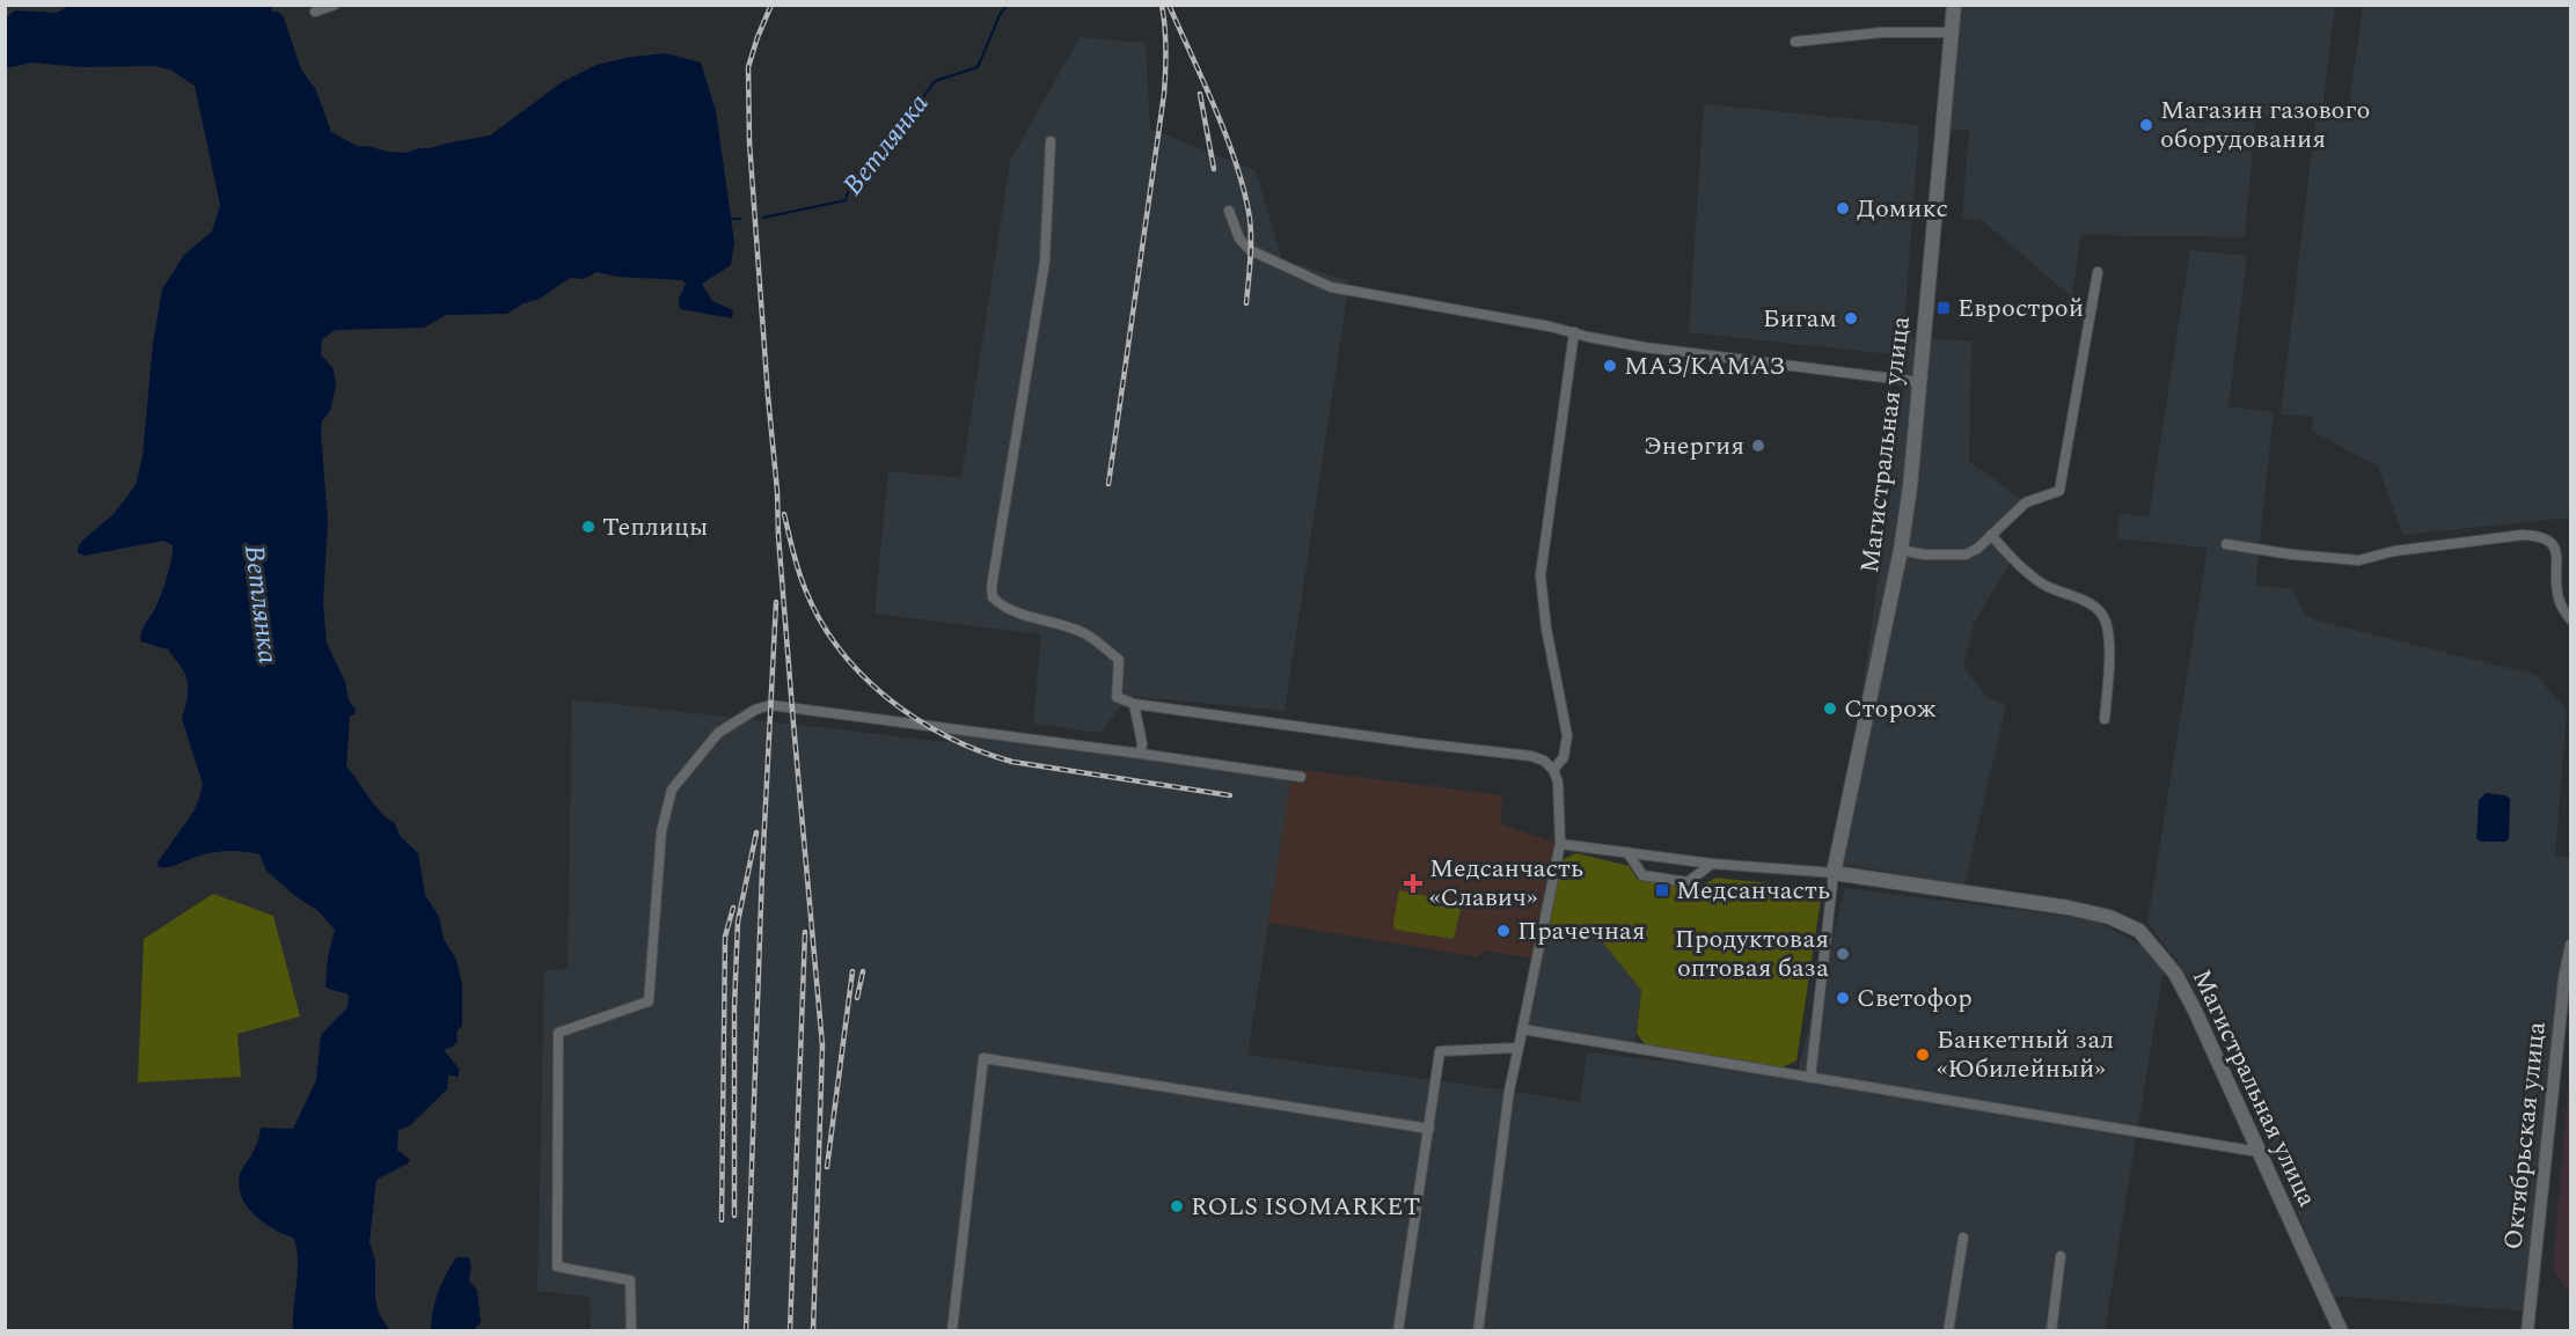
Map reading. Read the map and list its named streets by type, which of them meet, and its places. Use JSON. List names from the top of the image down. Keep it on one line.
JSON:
{"streets":{"main road":["Магистральная улица"],"street":["Октябрьская улица"]},"water":["Ветлянка"],"places":{"other":["Магазин газового оборудования","Домикс","Бигам","МАЗ/КАМАЗ","Энергия","Теплицы","Сторож","Прачечная","Продуктовая оптовая база","Светофор","Банкетный зал «Юбилейный»","ROLS ISOMARKET"],"transit":["Еврострой","Медсанчасть"],"health":["Медсанчасть «Славич»"]}}
